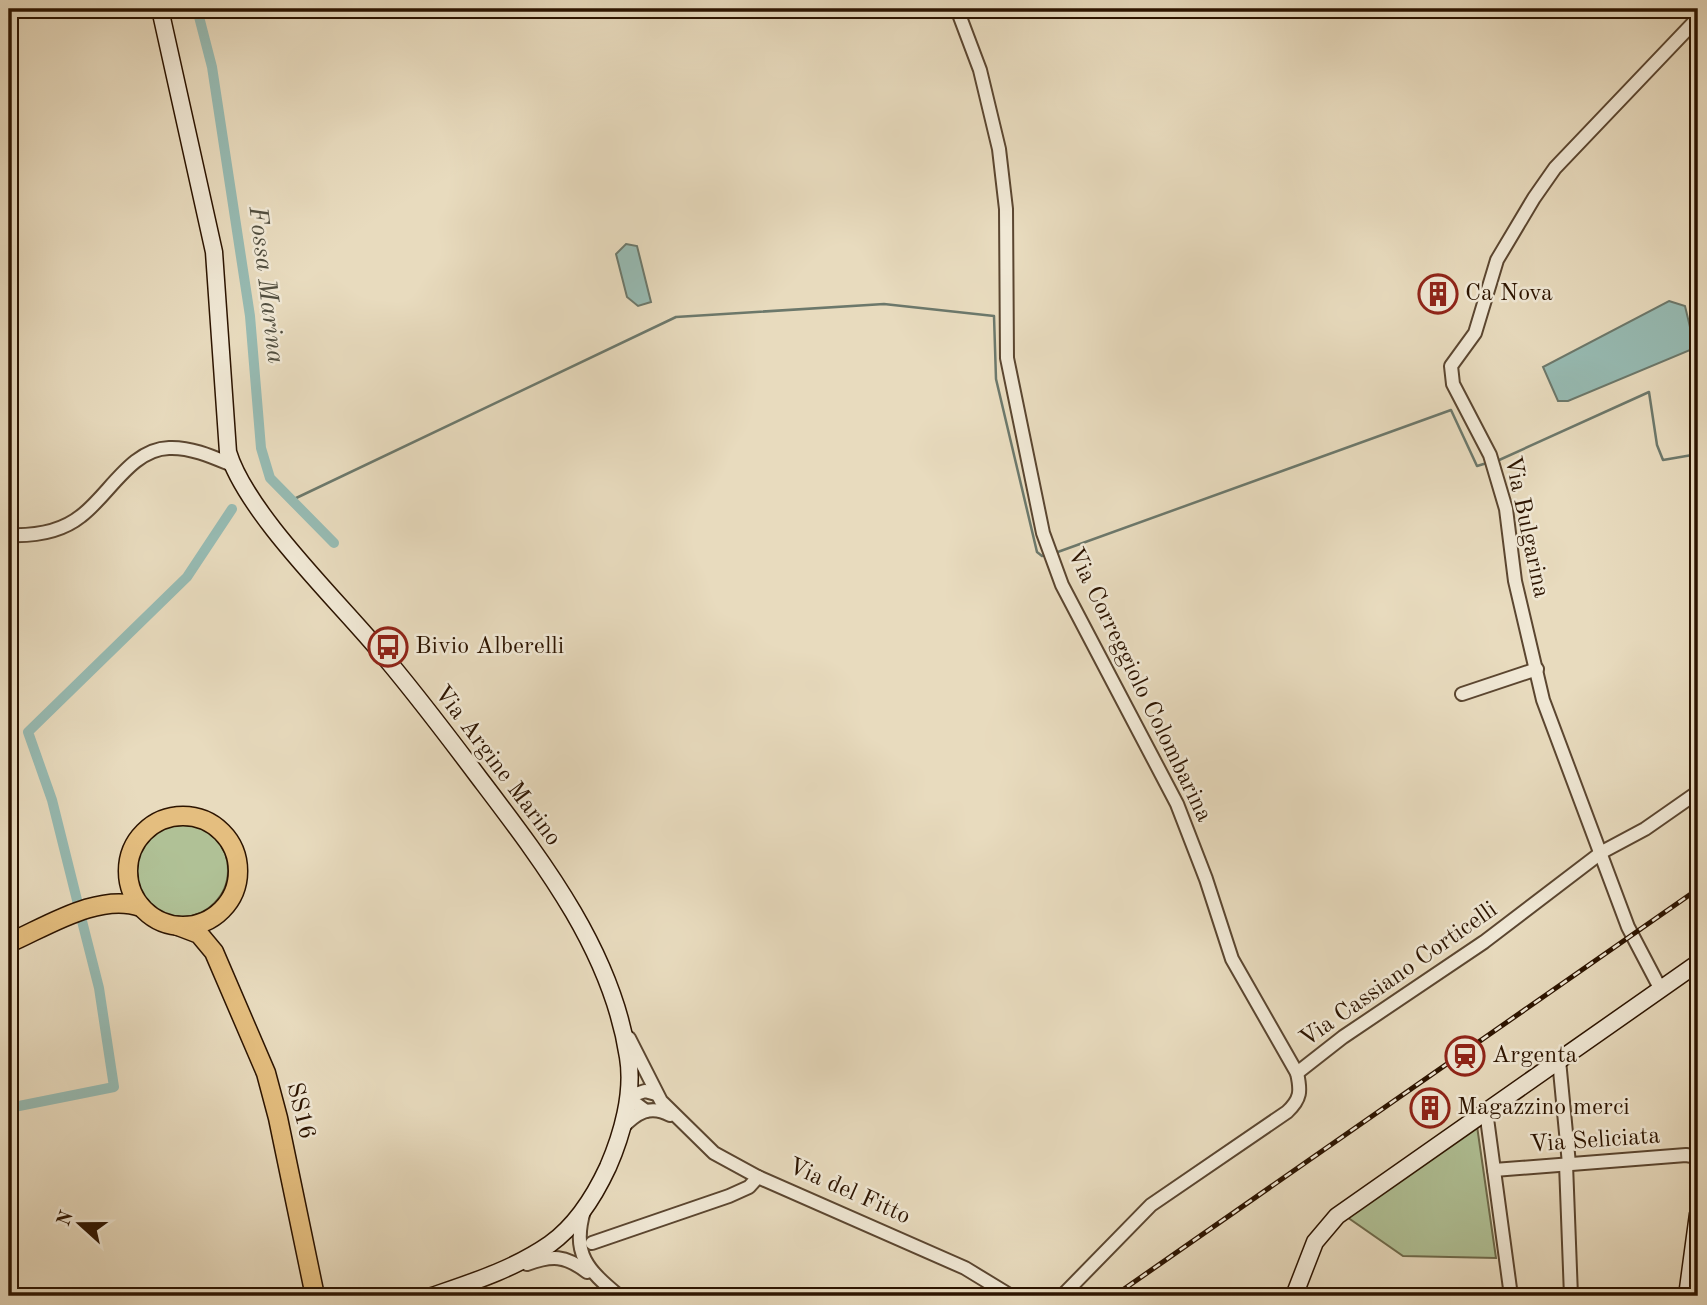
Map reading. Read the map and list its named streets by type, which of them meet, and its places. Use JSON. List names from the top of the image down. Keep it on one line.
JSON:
{"streets":{"main road":["SS16"],"street":["Via Bulgarina","Via Correggiolo Colombarina","Via Argine Marino","Via Cassiano Corticelli","Via Seliciata","Via del Fitto"]},"crossings":[["Via Bulgarina","Via Cassiano Corticelli"],["Via Correggiolo Colombarina","Via Cassiano Corticelli"],["Via Argine Marino","Via del Fitto"]],"water":["Fossa Marina"],"places":{"building":["Ca Nova","Magazzino merci"],"bus stop":["Bivio Alberelli"],"station":["Argenta"]},"north":"left"}
